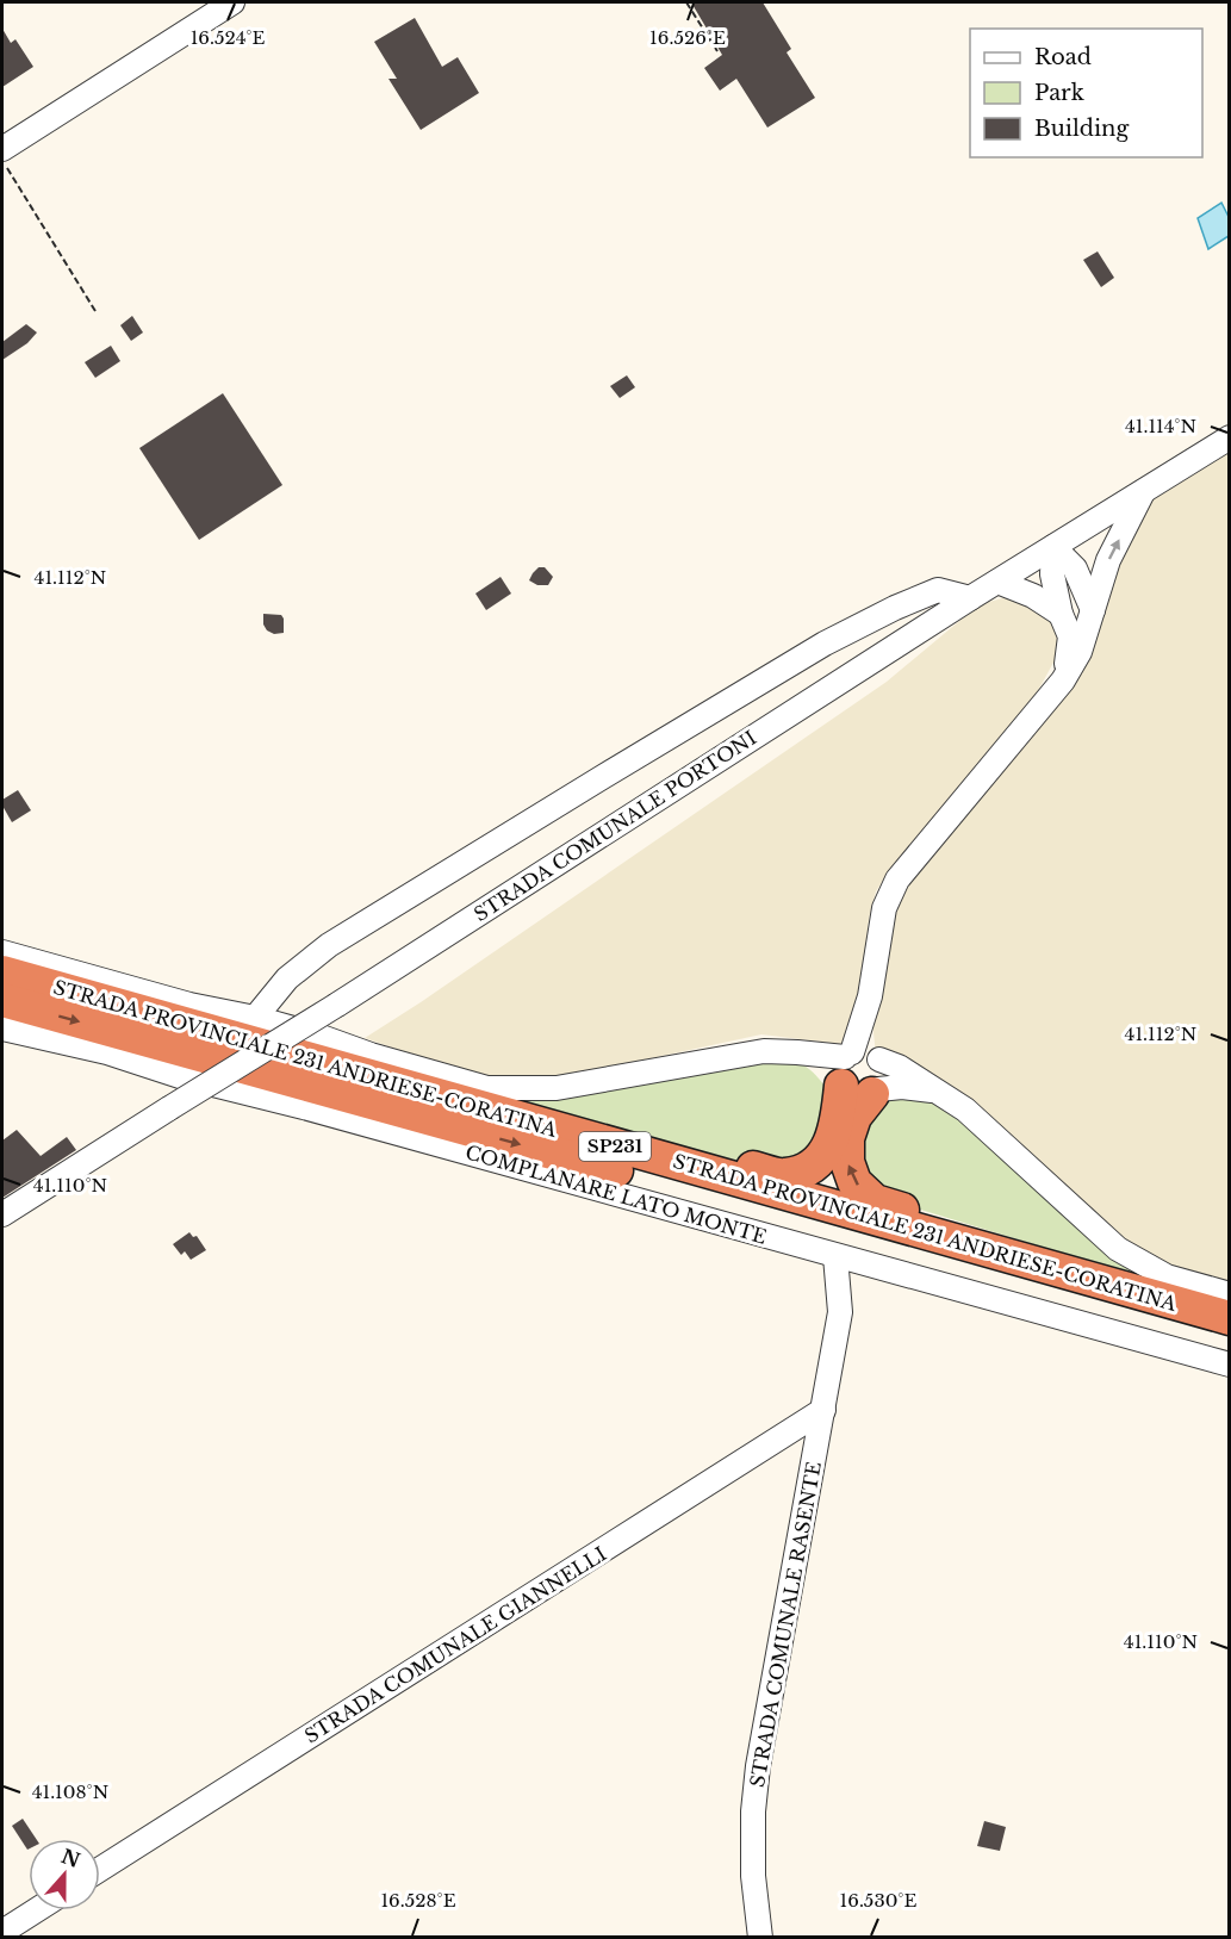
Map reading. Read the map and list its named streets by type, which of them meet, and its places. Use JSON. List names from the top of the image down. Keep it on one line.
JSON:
{"streets":{"highway":["STRADA PROVINCIALE 231 ANDRIESE-CORATINA","SP231"],"street":["STRADA COMUNALE PORTONI","COMPLANARE LATO MONTE","STRADA COMUNALE RASENTE","STRADA COMUNALE GIANNELLI"]},"crossings":[["STRADA COMUNALE RASENTE","STRADA COMUNALE GIANNELLI"]],"legend":["Road","Park","Building"],"north":"top","coordinates":["16.524°E","16.526°E","41.114°N","41.112°N","41.110°N","41.108°N","16.528°E","16.530°E"]}
